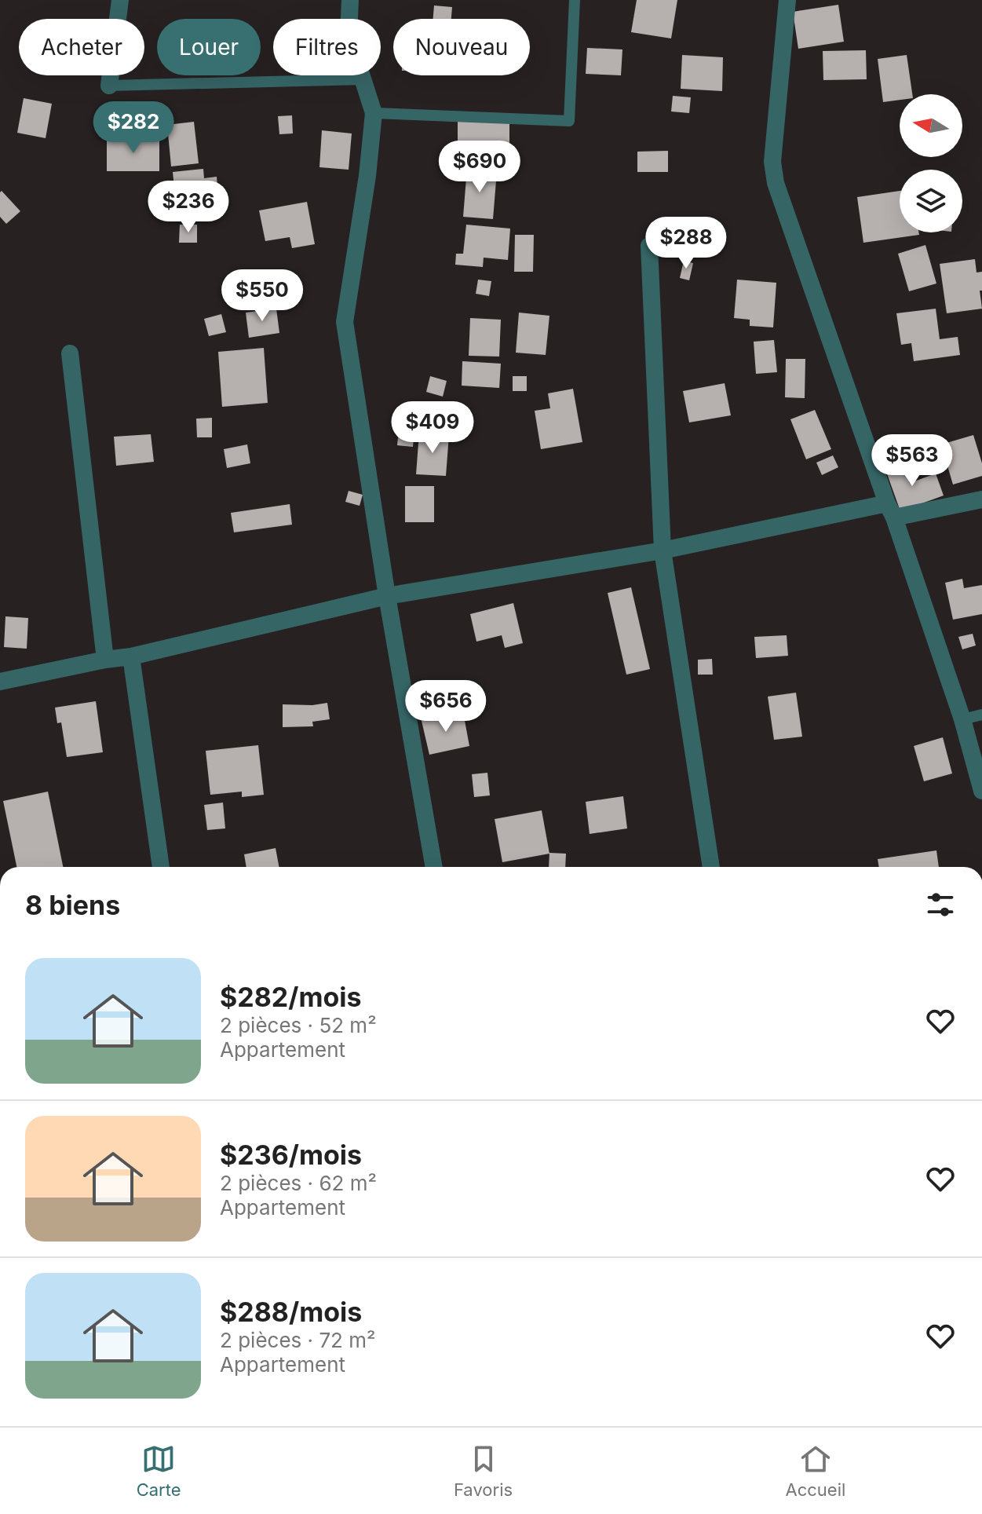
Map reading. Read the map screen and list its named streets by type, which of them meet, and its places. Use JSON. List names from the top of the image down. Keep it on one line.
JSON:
{"north":"left","page":{"chip":["Acheter","Louer","Filtres","Nouveau"],"price":["$282","$690","$236","$288","$550","$409","$563","$656"],"heading":"8 biens","list":[{"name":"$282/mois","note":"2 pièces · 52 m² · Appartement"},{"name":"$236/mois","note":"2 pièces · 62 m² · Appartement"},{"name":"$288/mois","note":"2 pièces · 72 m² · Appartement"}],"tabs":["Carte","Favoris","Accueil"]}}
